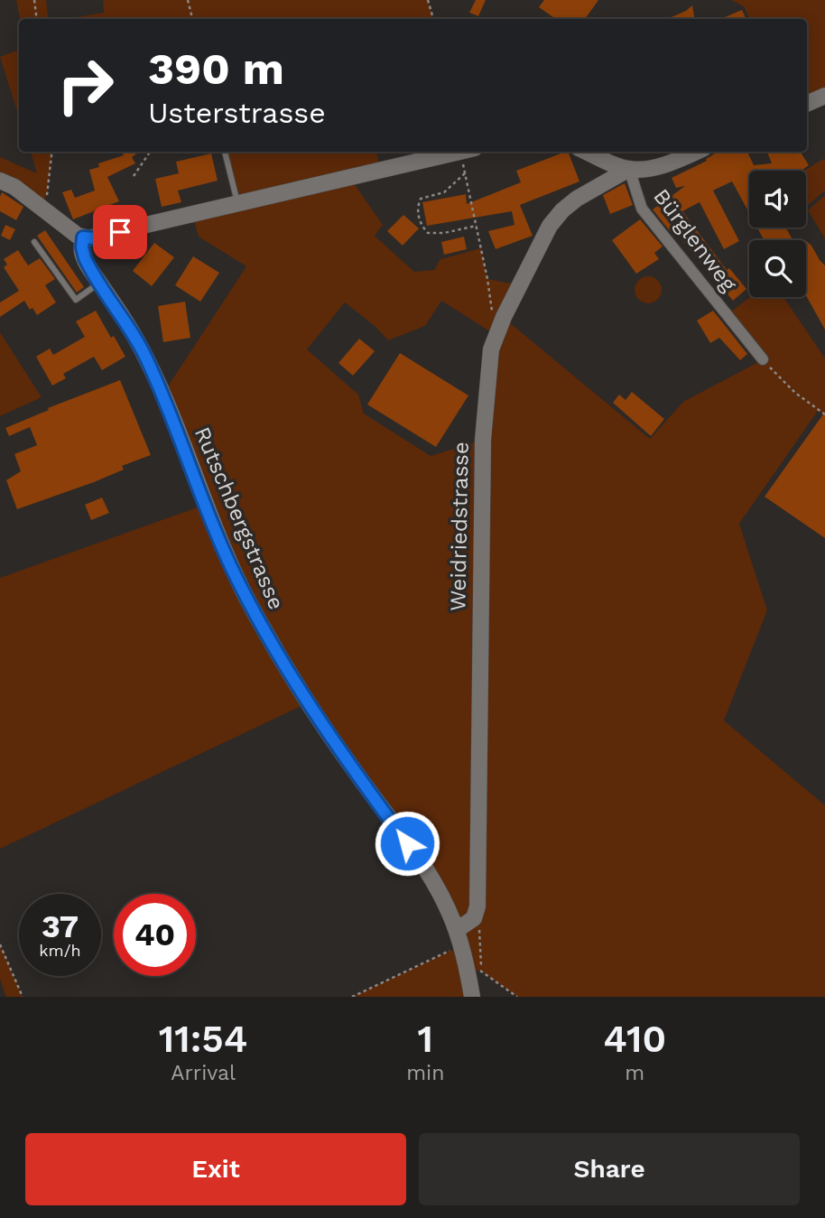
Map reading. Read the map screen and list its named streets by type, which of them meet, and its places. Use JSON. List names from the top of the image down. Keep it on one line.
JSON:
{"streets":{"street":["Bürglenweg","Rutschbergstrasse","Weidriedstrasse"]},"crossings":[["Bürglenweg","Weidriedstrasse"]],"page":{"turn":["390 m","Usterstrasse"],"speed":"37 km/h","limit":"40","eta":["11:54","Arrival","1","min","410","m"],"buttons":["Exit","Share"]}}
